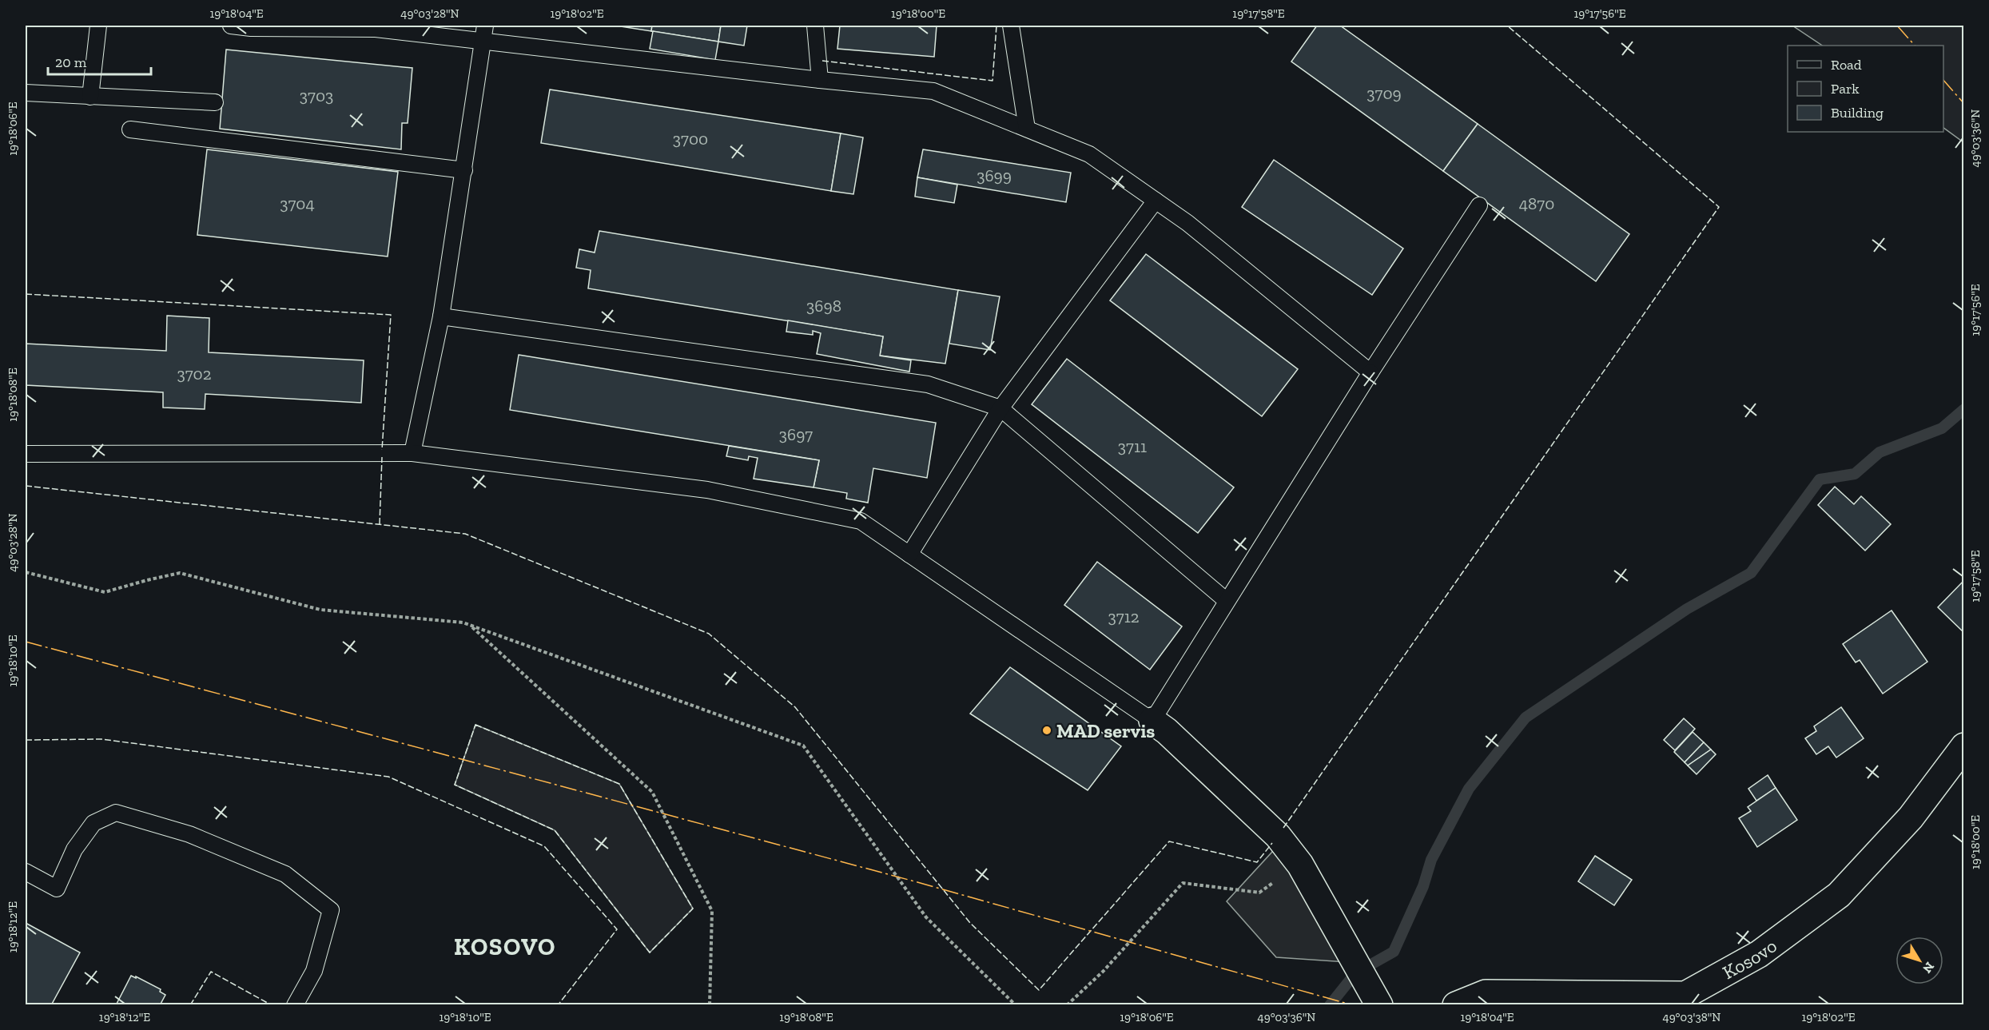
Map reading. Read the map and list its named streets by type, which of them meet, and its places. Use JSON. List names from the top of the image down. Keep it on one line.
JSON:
{"streets":{"street":["Kosovo"]},"districts":["KOSOVO"],"places":["MAD servis"],"house_numbers":["3709","3703","3700","3699","3704","4870","3698","3702","3697","3711","3712"],"legend":["Road","Park","Building"],"scale_bar":"20 m","north":"bottom right","coordinates":["19°18'04\"E","49°03'28\"N","19°18'02\"E","19°18'00\"E","19°17'58\"E","19°17'56\"E","19°18'06\"E","49°03'36\"N","19°18'08\"E","19°18'10\"E","19°18'12\"E","49°03'38\"N"]}
